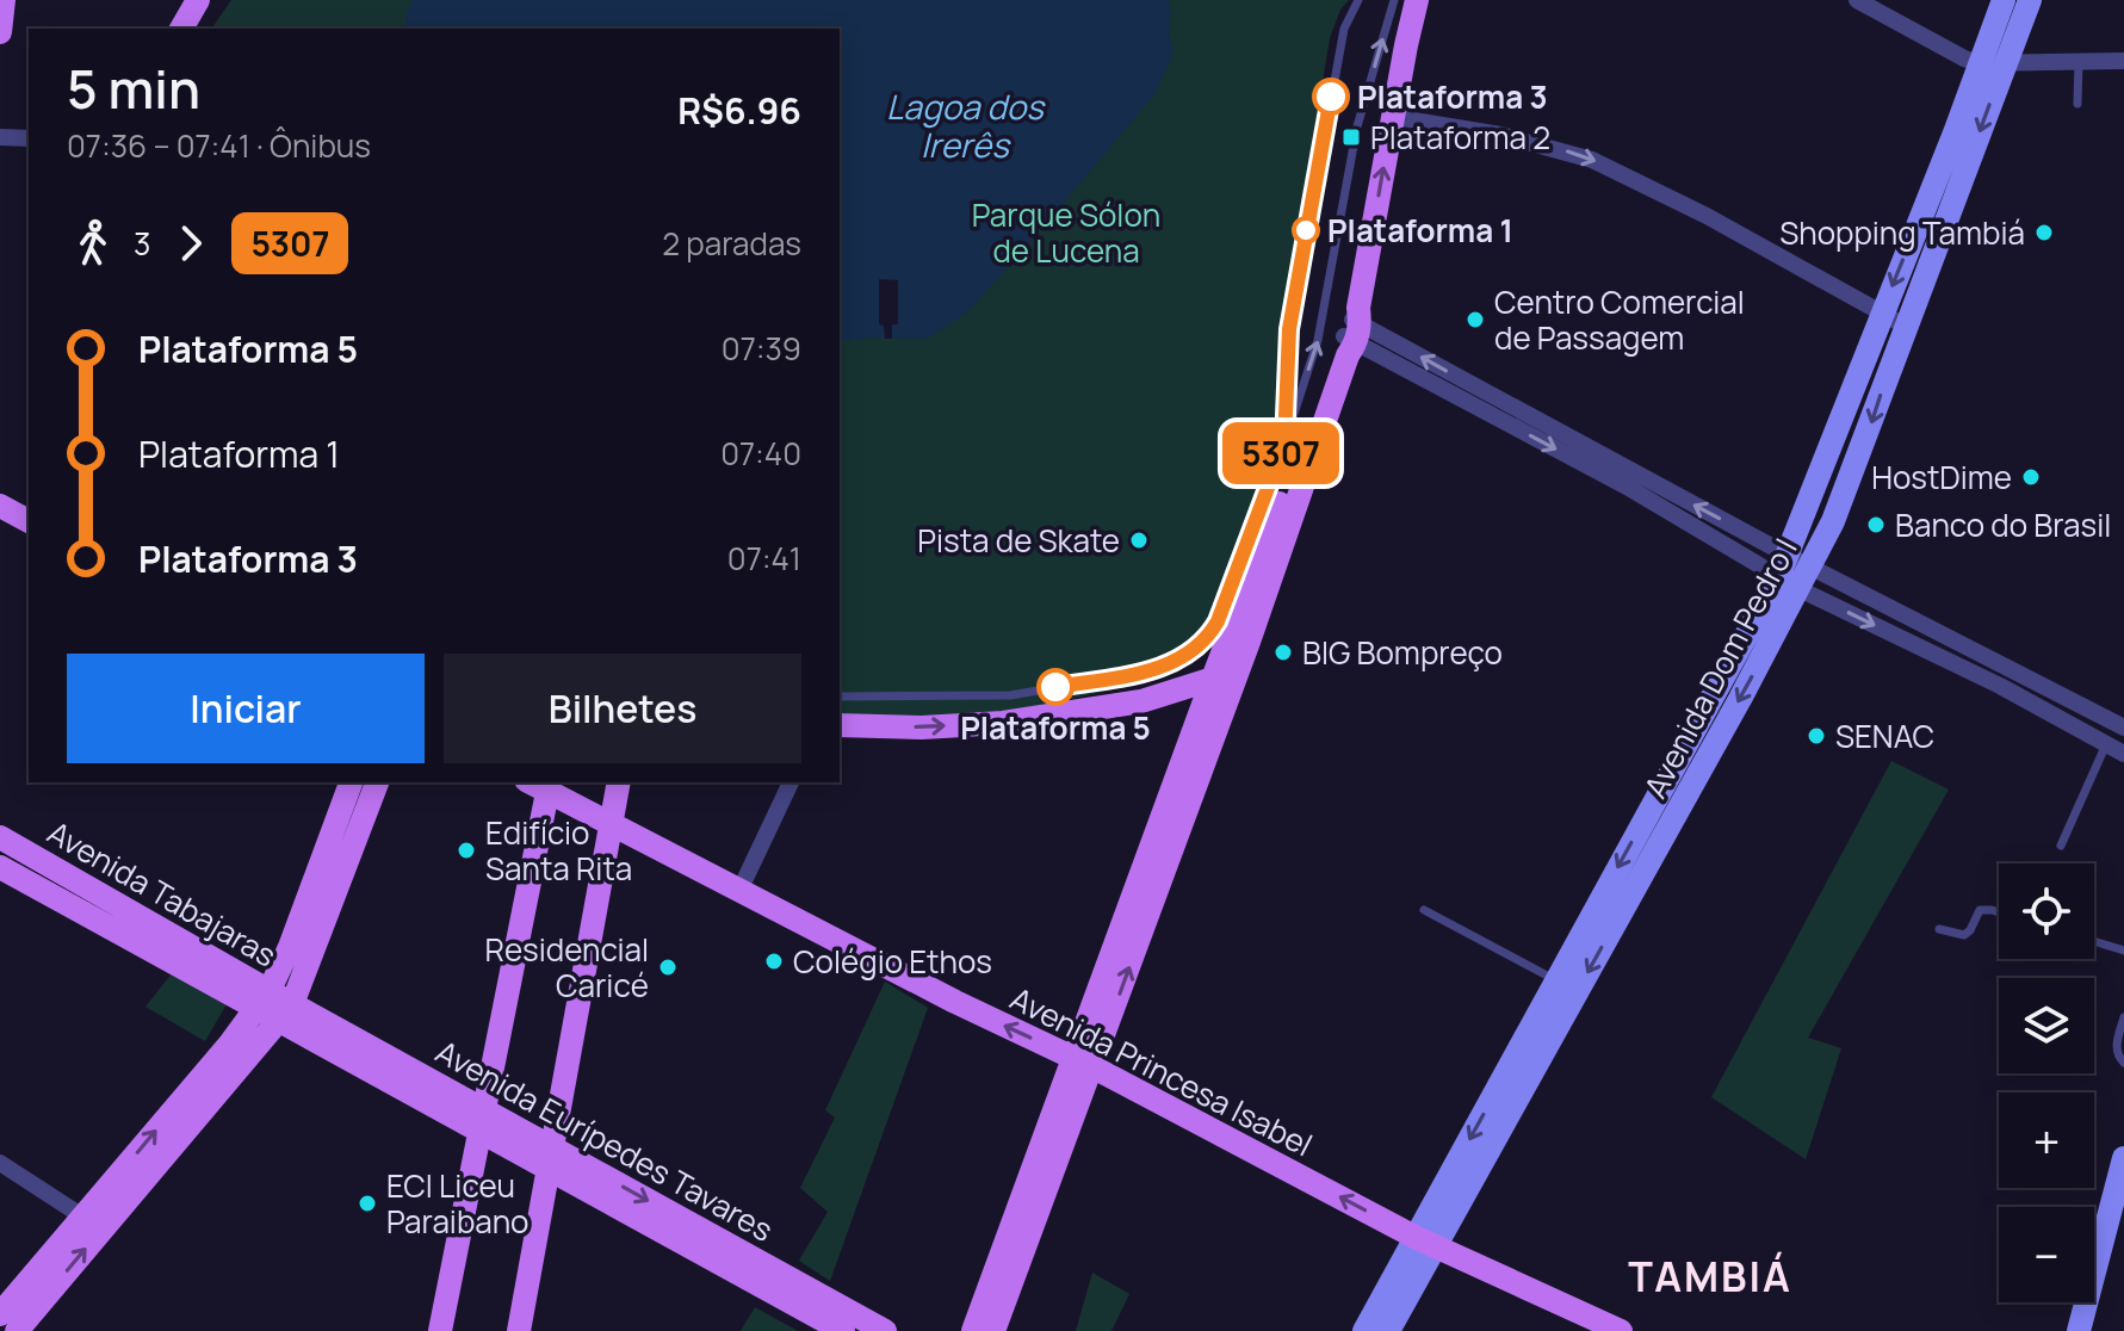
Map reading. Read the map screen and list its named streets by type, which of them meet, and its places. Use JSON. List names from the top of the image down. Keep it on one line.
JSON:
{"streets":{"main road":["Avenida Dom Pedro I","Avenida Tabajaras","Avenida Princesa Isabel","Avenida Eurípedes Tavares"]},"crossings":[["Avenida Dom Pedro I","Avenida Princesa Isabel"],["Avenida Tabajaras","Avenida Eurípedes Tavares"]],"one_way":["Avenida Dom Pedro I","Avenida Princesa Isabel"],"districts":["TAMBIÁ"],"water":["Lagoa dos Irerês"],"parks":["Parque Sólon de Lucena"],"places":{"other":["Plataforma 3","Plataforma 1","Shopping Tambiá","Centro Comercial de Passagem","HostDime","Banco do Brasil","Pista de Skate","BIG Bompreço","Plataforma 5","SENAC","Edifício Santa Rita","Colégio Ethos","Residencial Caricé","ECI Liceu Paraibano"],"transit":["Plataforma 2"]},"lines":["bus line 5307"],"page":{"on_map":"5307","heading":["5 min","07:36 – 07:41 · Ônibus","R$6.96"],"legs":["3","5307","2 paradas"],"list":[{"name":"Plataforma 5","value":"07:39"},{"name":"Plataforma 1","value":"07:40"},{"name":"Plataforma 3","value":"07:41"}],"buttons":["Iniciar","Bilhetes"],"map_buttons":["+","−"]}}
